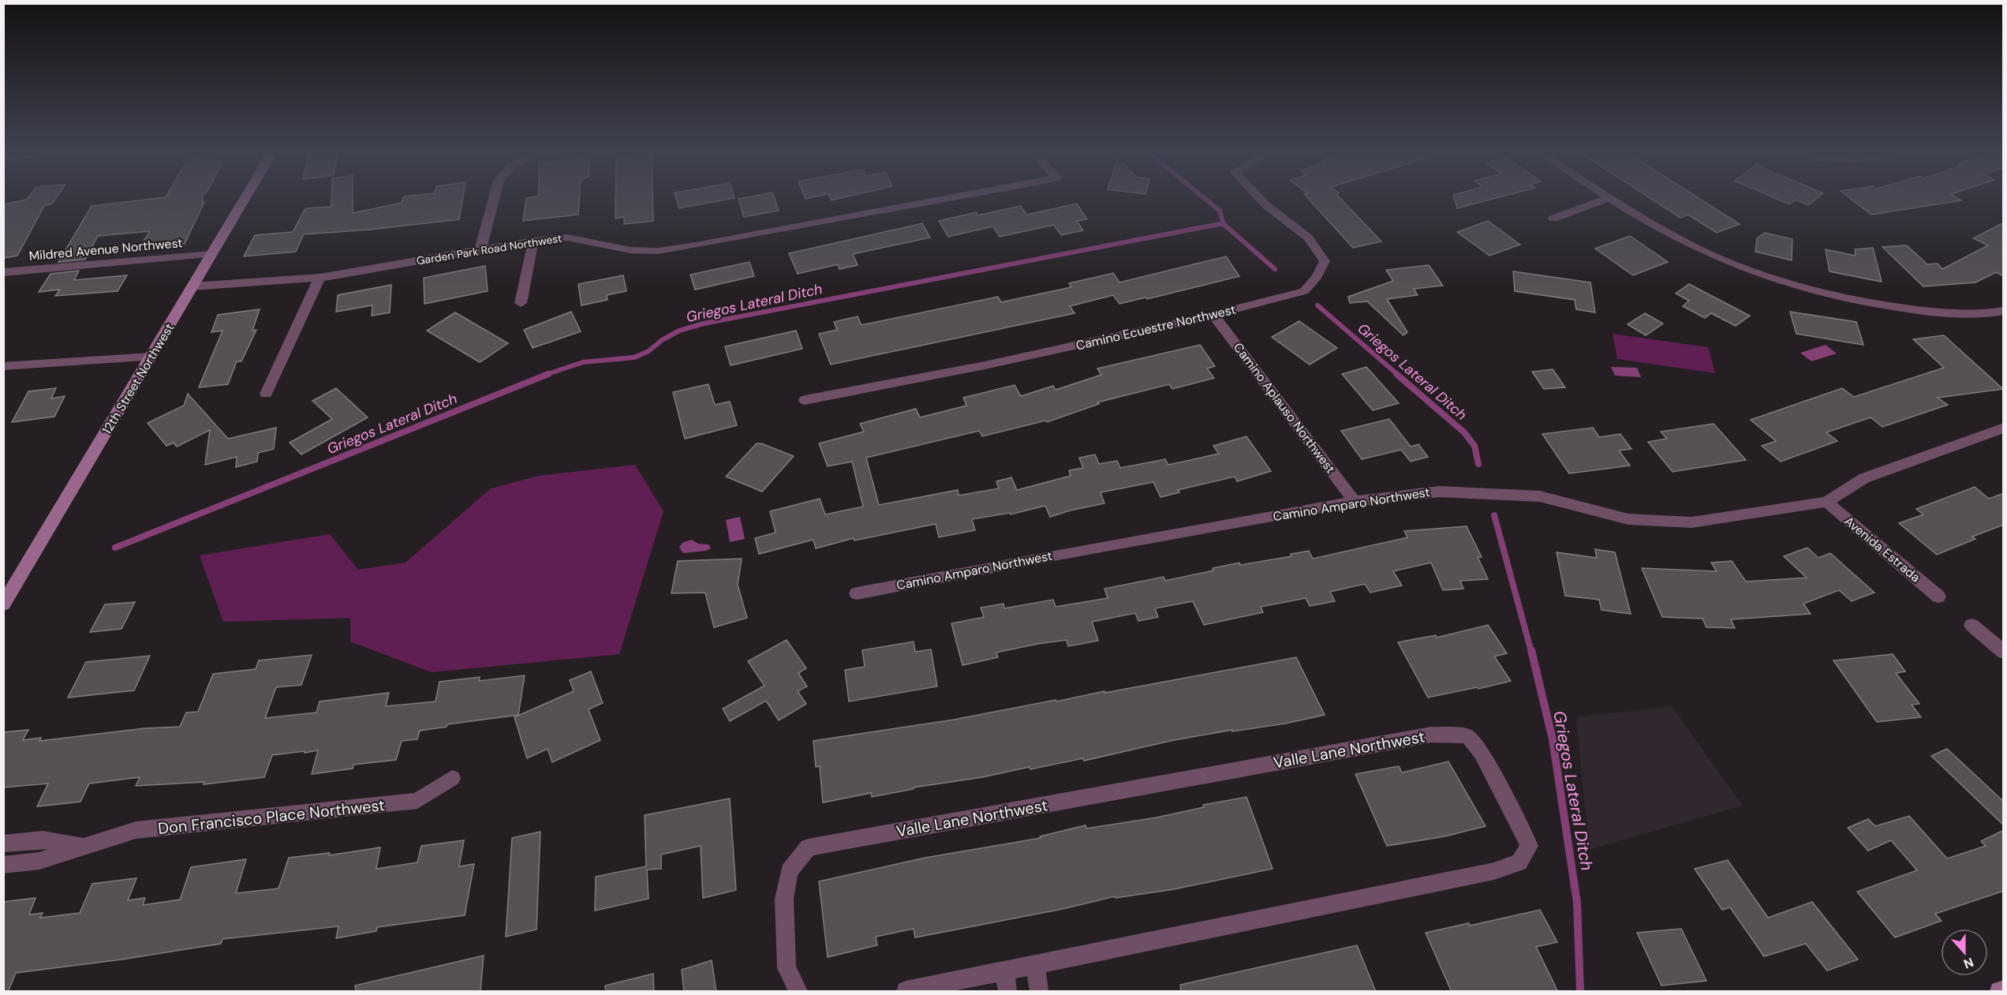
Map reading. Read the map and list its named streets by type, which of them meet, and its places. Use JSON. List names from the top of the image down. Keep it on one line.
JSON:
{"streets":{"main road":["12th Street Northwest"],"street":["Mildred Avenue Northwest","Garden Park Road Northwest","Camino Ecuestre Northwest","Camino Aplauso Northwest","Camino Amparo Northwest","Avenida Estrada","Valle Lane Northwest","Don Francisco Place Northwest"]},"crossings":[["Mildred Avenue Northwest","12th Street Northwest"],["Garden Park Road Northwest","12th Street Northwest"],["Camino Ecuestre Northwest","Camino Aplauso Northwest"],["Camino Aplauso Northwest","Camino Amparo Northwest"],["Camino Amparo Northwest","Avenida Estrada"]],"water":["Griegos Lateral Ditch"],"north":"bottom"}
